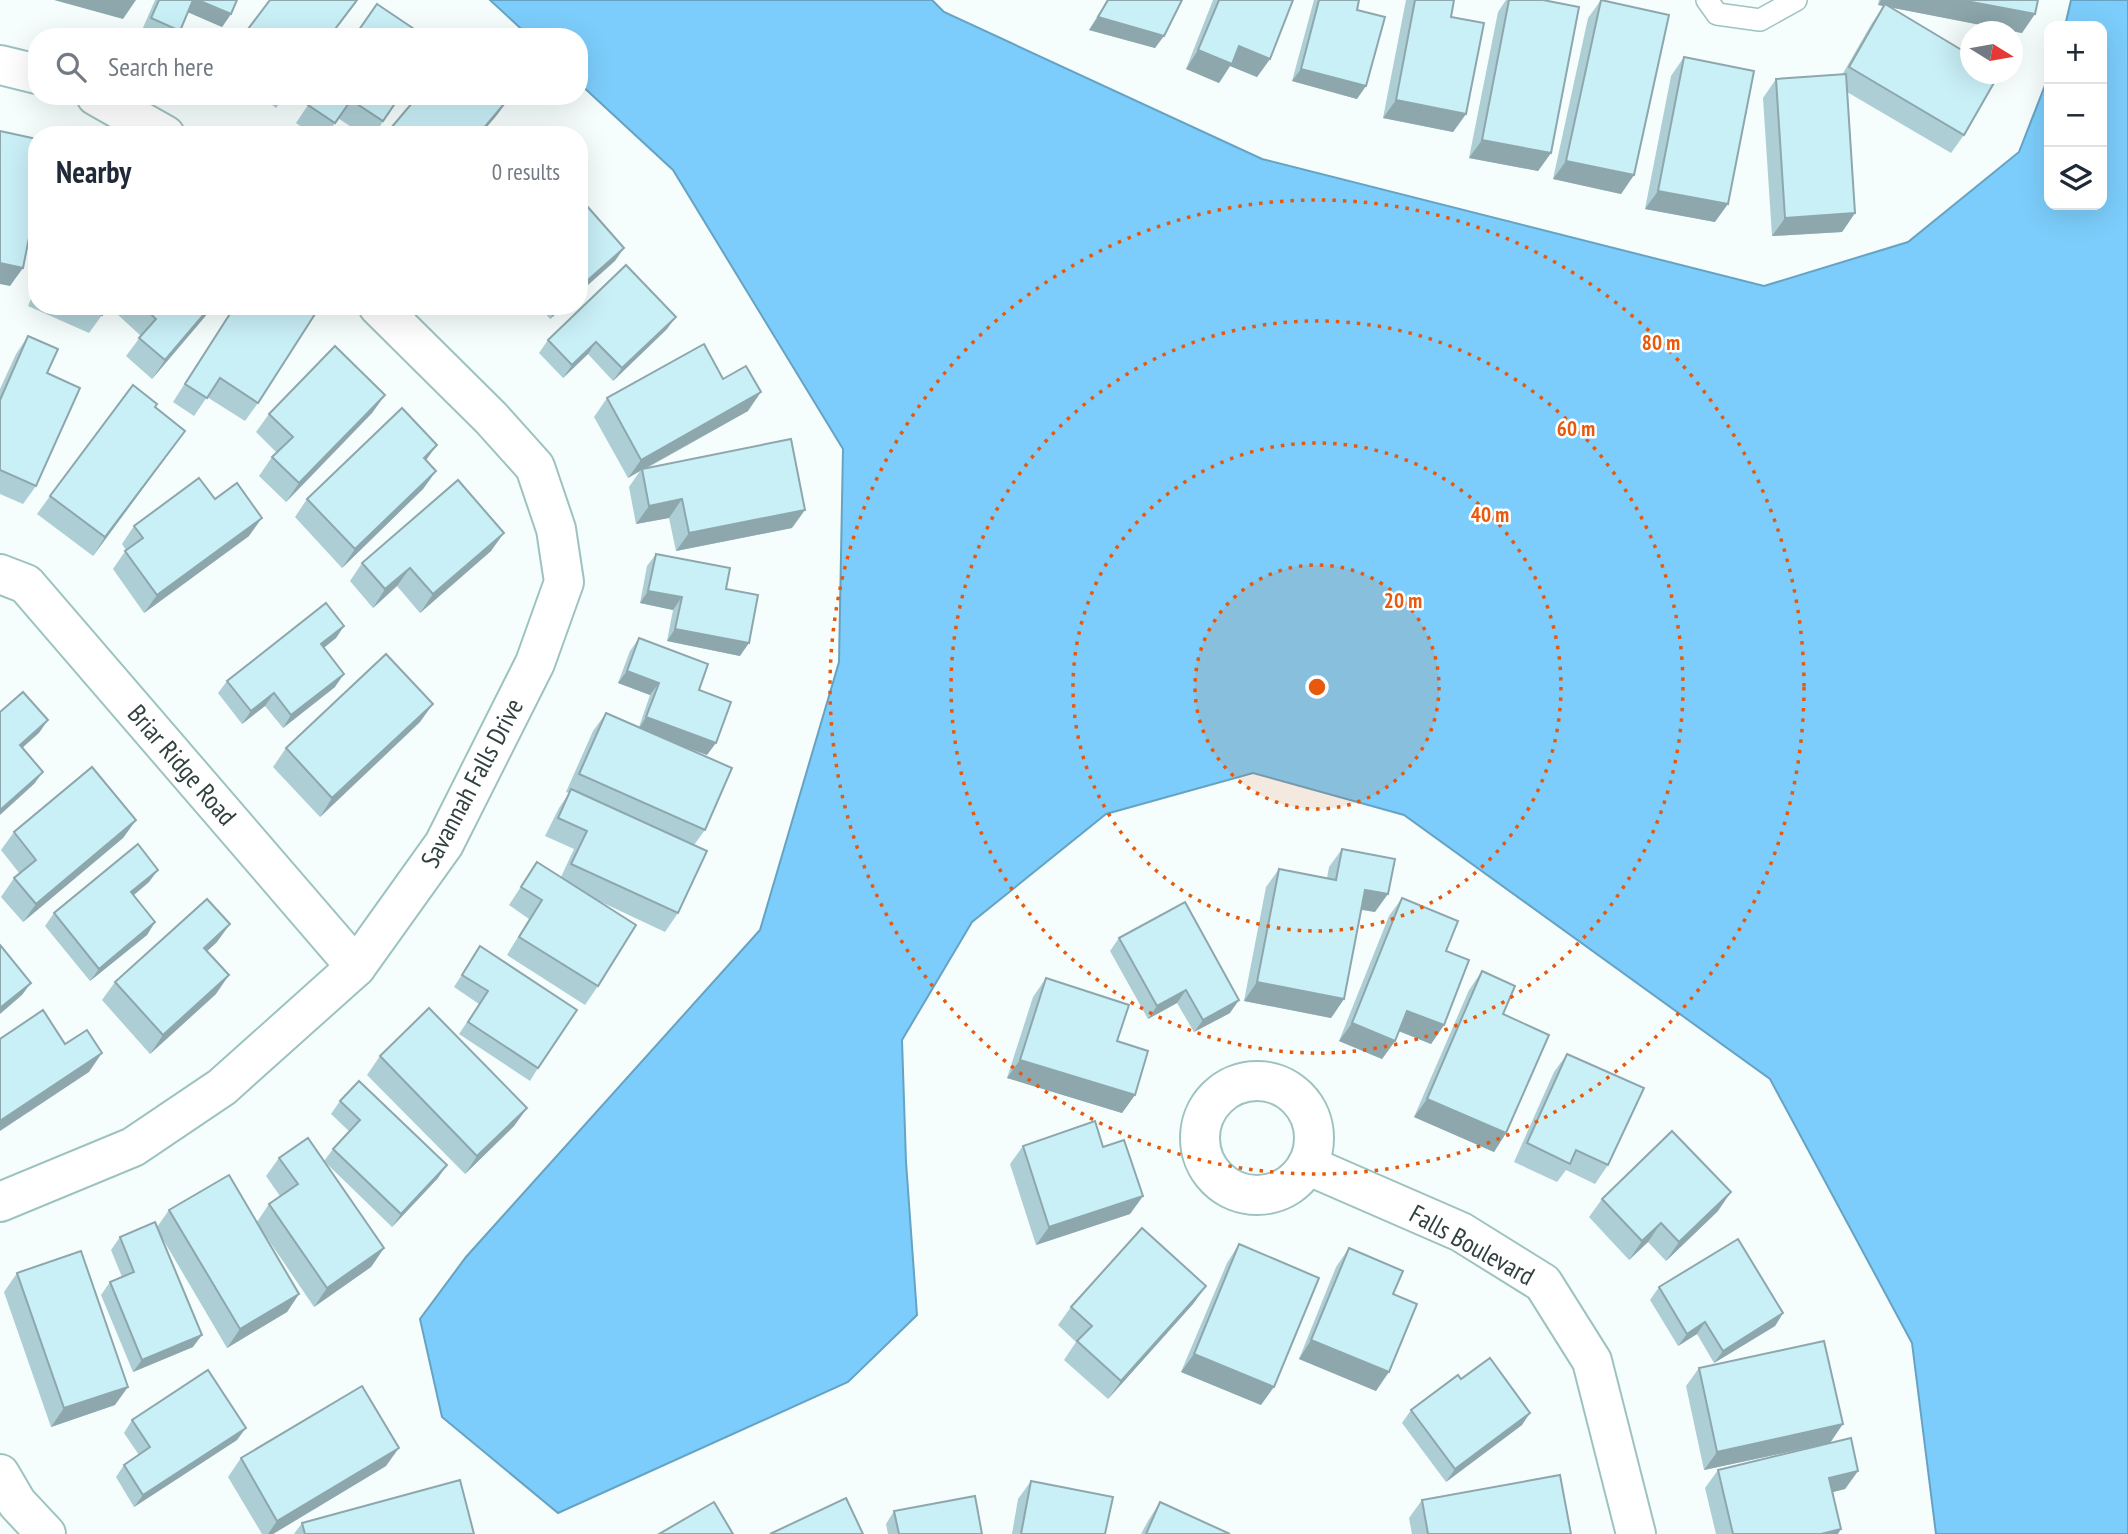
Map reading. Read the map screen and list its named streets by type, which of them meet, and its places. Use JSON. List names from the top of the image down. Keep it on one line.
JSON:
{"streets":{"street":["Briar Ridge Road","Savannah Falls Drive","Falls Boulevard"]},"crossings":[["Briar Ridge Road","Savannah Falls Drive"]],"north":"right","page":{"map_buttons":["+","−"],"search":"Search here","heading":["Nearby","0 results"]},"rings":["80 m","60 m","40 m","20 m"]}
